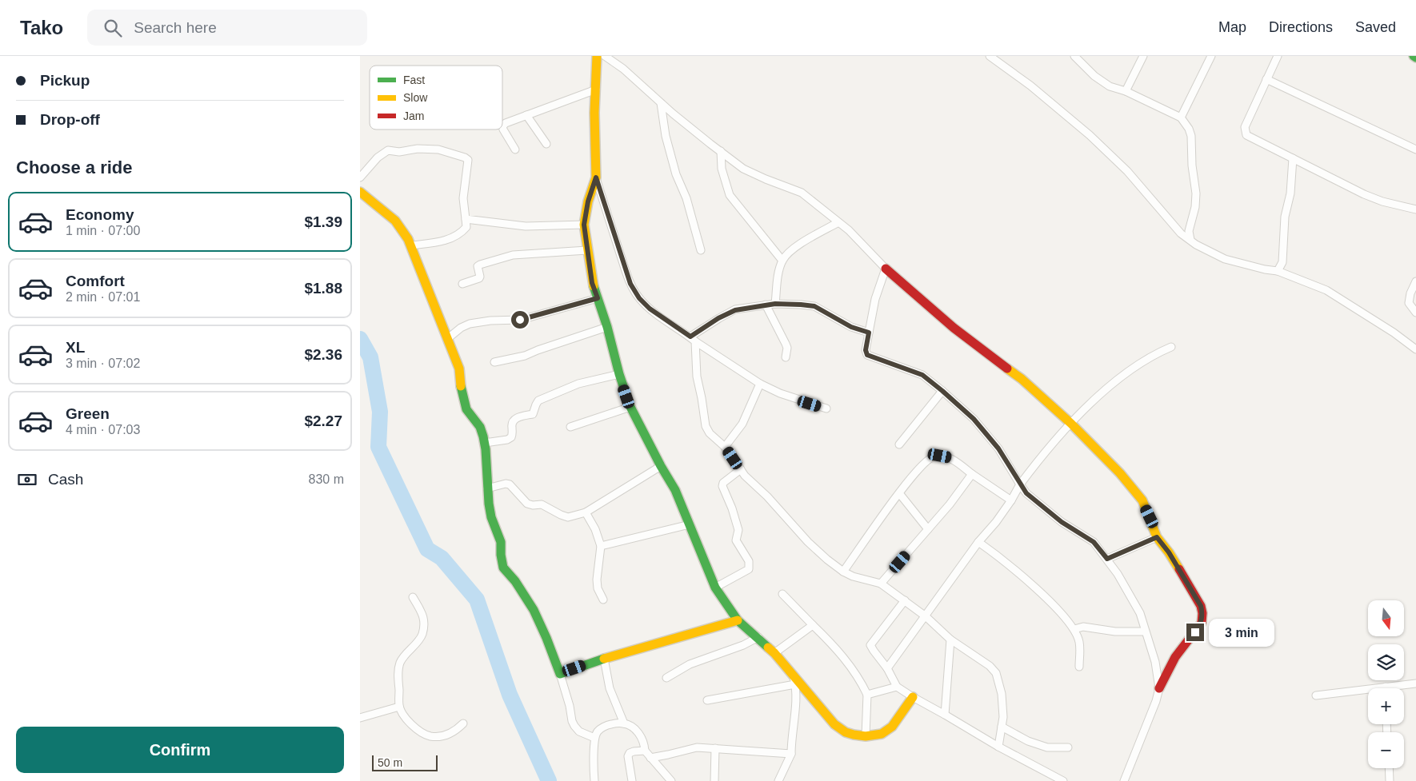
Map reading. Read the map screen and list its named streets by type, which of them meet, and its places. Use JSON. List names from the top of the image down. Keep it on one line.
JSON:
{"legend":["Fast","Slow","Jam"],"scale_bar":"50 m","north":"bottom","page":{"header":"Tako","search":"Search here","nav":["Map","Directions","Saved"],"banner":["Pickup","Drop-off"],"heading":"Choose a ride","list":[{"name":"Economy","note":"1 min · 07:00","value":"$1.39"},{"name":"Comfort","note":"2 min · 07:01","value":"$1.88"},{"name":"XL","note":"3 min · 07:02","value":"$2.36"},{"name":"Green","note":"4 min · 07:03","value":"$2.27"}],"pay":["Cash","830 m"],"map_buttons":["+","−"],"bubble":"3 min","buttons":"Confirm","scale":"50 m"}}
